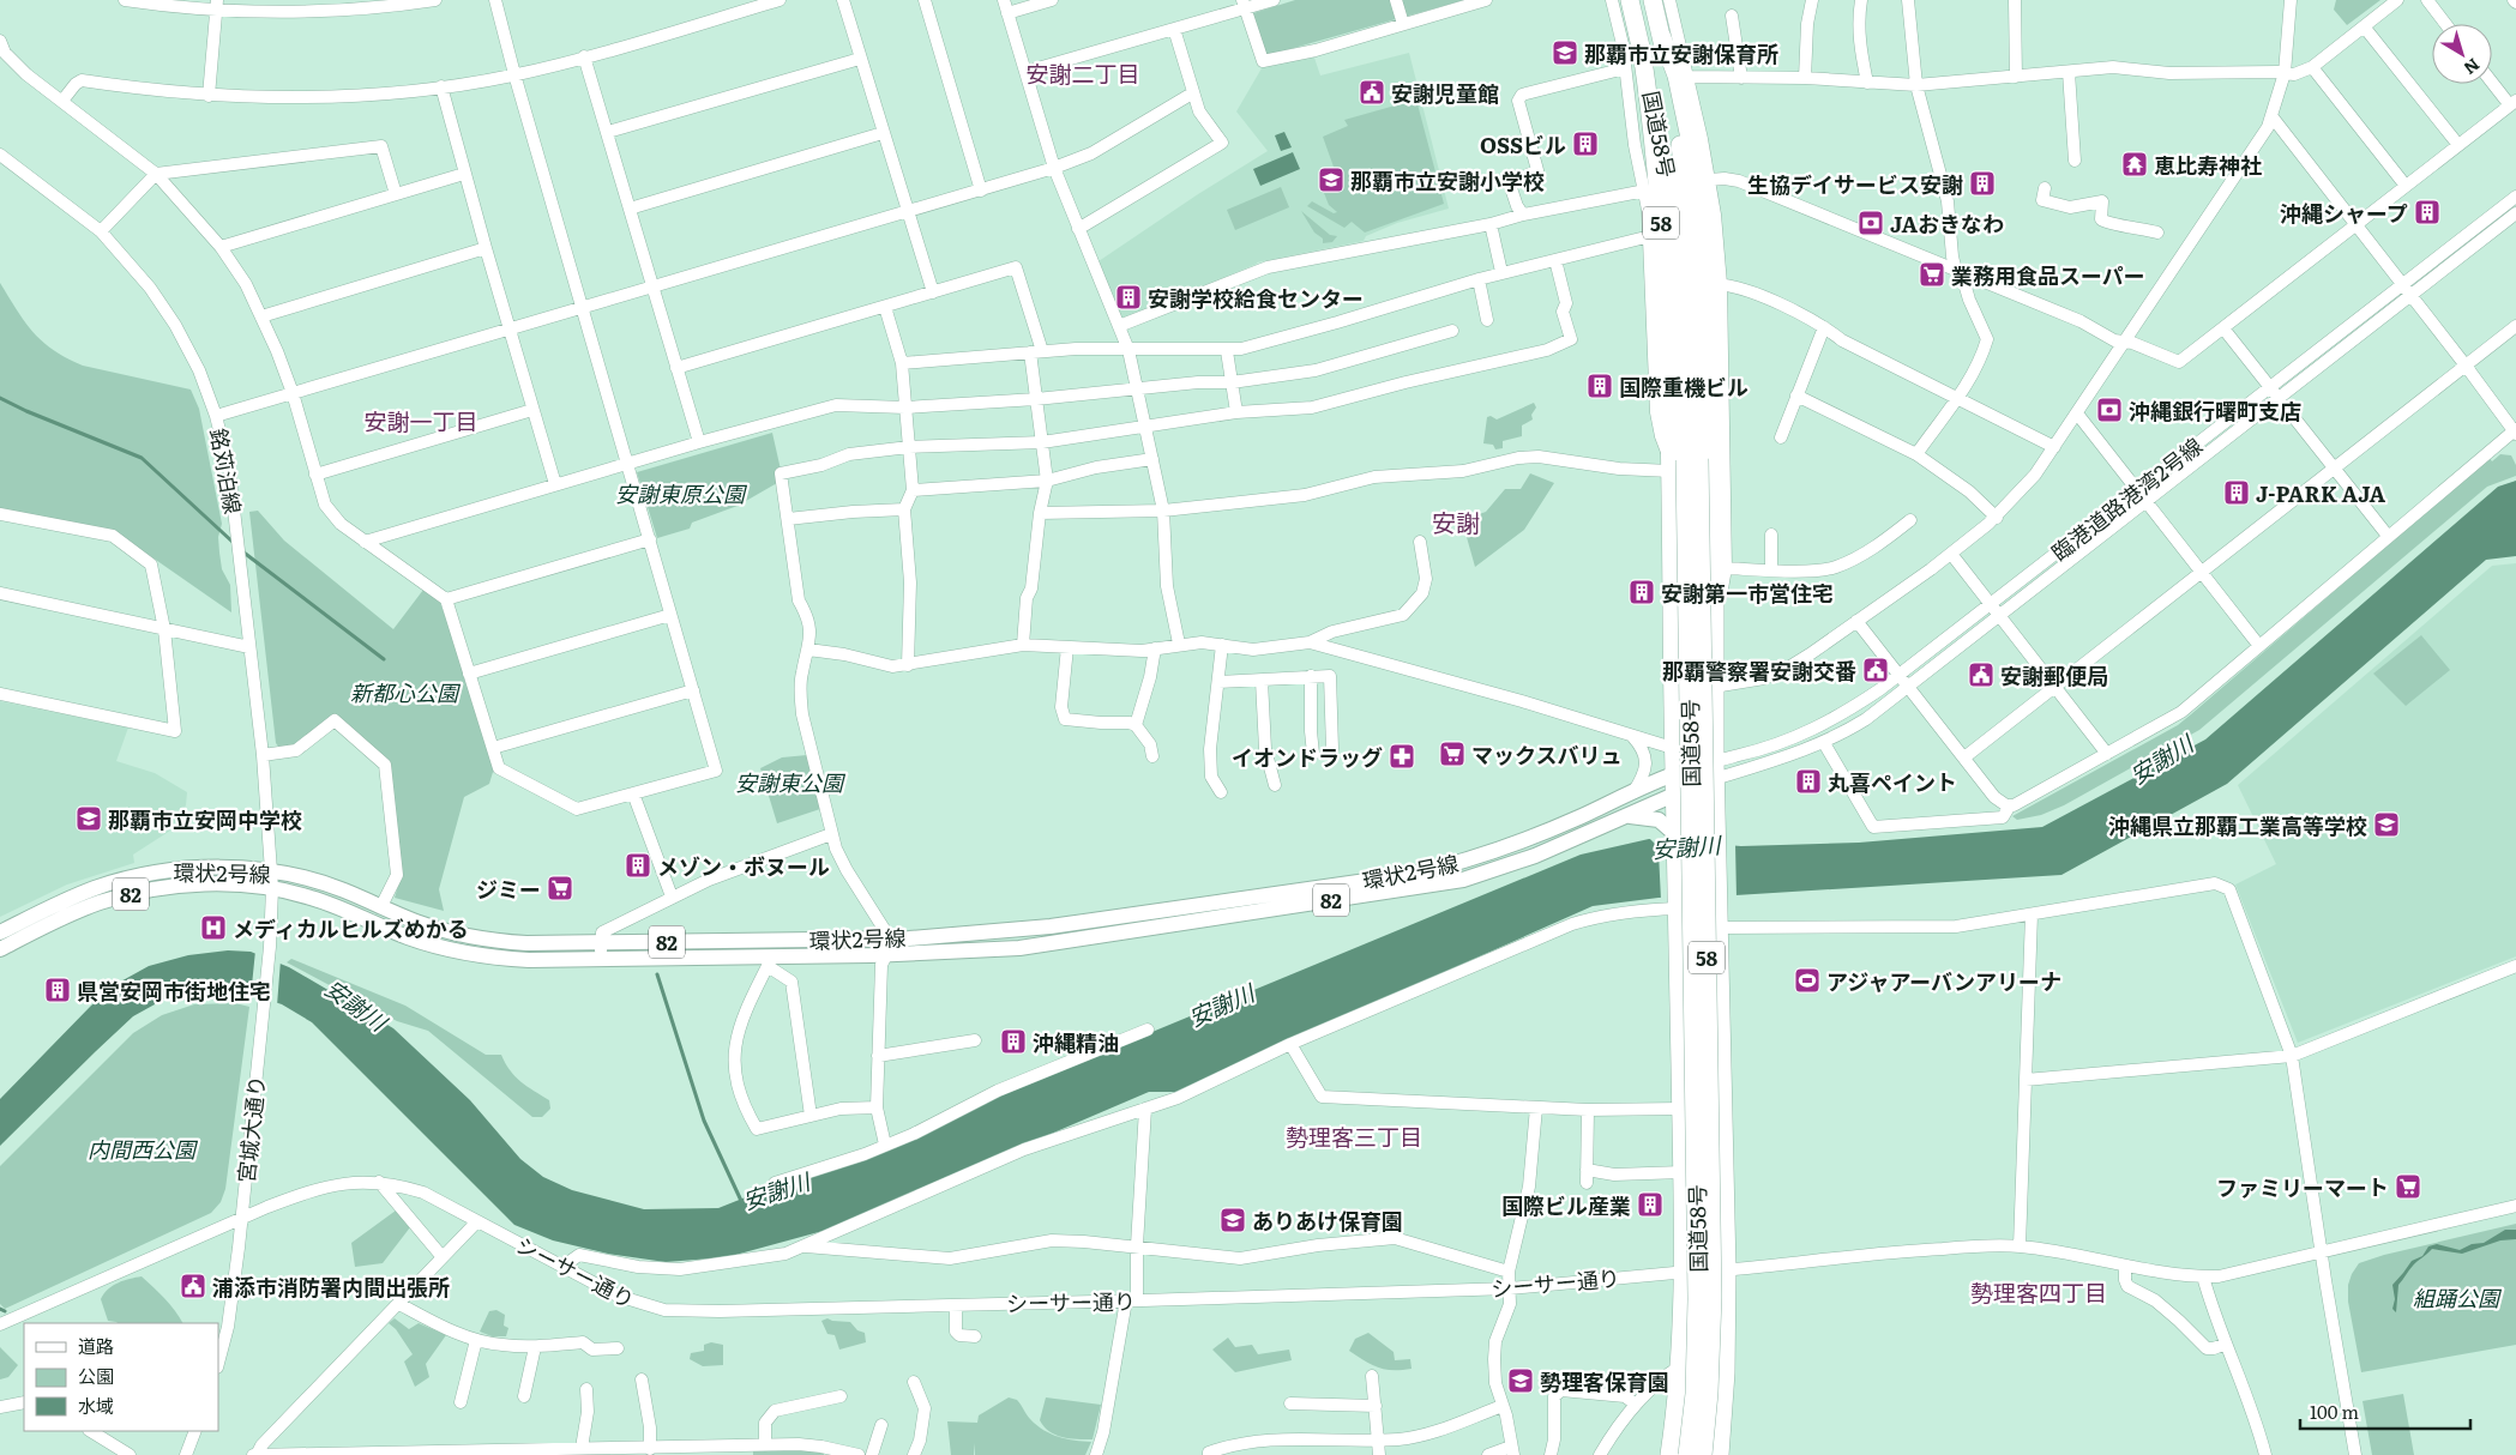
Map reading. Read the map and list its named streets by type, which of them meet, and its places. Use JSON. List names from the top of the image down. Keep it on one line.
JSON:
{"streets":{"highway":["国道58号","58"],"main road":["環状2号線","82"],"street":["銘苅泊線","臨港道路港湾2号線","宮城大通り","シーサー通り"]},"crossings":[["国道58号","58"],["58","臨港道路港湾2号線"],["58","環状2号線"],["58","シーサー通り"],["銘苅泊線","環状2号線"],["銘苅泊線","宮城大通り"],["臨港道路港湾2号線","環状2号線"],["環状2号線","宮城大通り"],["宮城大通り","シーサー通り"]],"districts":["安謝二丁目","安謝一丁目","安謝","勢理客三丁目","勢理客四丁目"],"water":["安謝川"],"parks":["安謝東原公園","新都心公園","安謝東公園","内間西公園","組踊公園"],"places":{"school or university":["那覇市立安謝保育所","那覇市立安謝小学校","那覇市立安岡中学校","沖縄県立那覇工業高等学校","ありあけ保育園","勢理客保育園"],"public building":["安謝児童館","那覇警察署安謝交番","安謝郵便局","浦添市消防署内間出張所"],"building":["OSSビル","生協デイサービス安謝","沖縄シャープ","安謝学校給食センター","国際重機ビル","J-PARK AJA","安謝第一市営住宅","丸喜ペイント","メゾン・ボヌール","県営安岡市街地住宅","沖縄精油","国際ビル産業"],"temple":["恵比寿神社"],"bank":["JAおきなわ","沖縄銀行曙町支店"],"supermarket":["業務用食品スーパー","マックスバリュ","ジミー","ファミリーマート"],"pharmacy":["イオンドラッグ"],"hospital":["メディカルヒルズめかる"],"sports":["アジャアーバンアリーナ"]},"legend":["道路","公園","水域"],"scale_bar":"100 m","north":"bottom right"}
